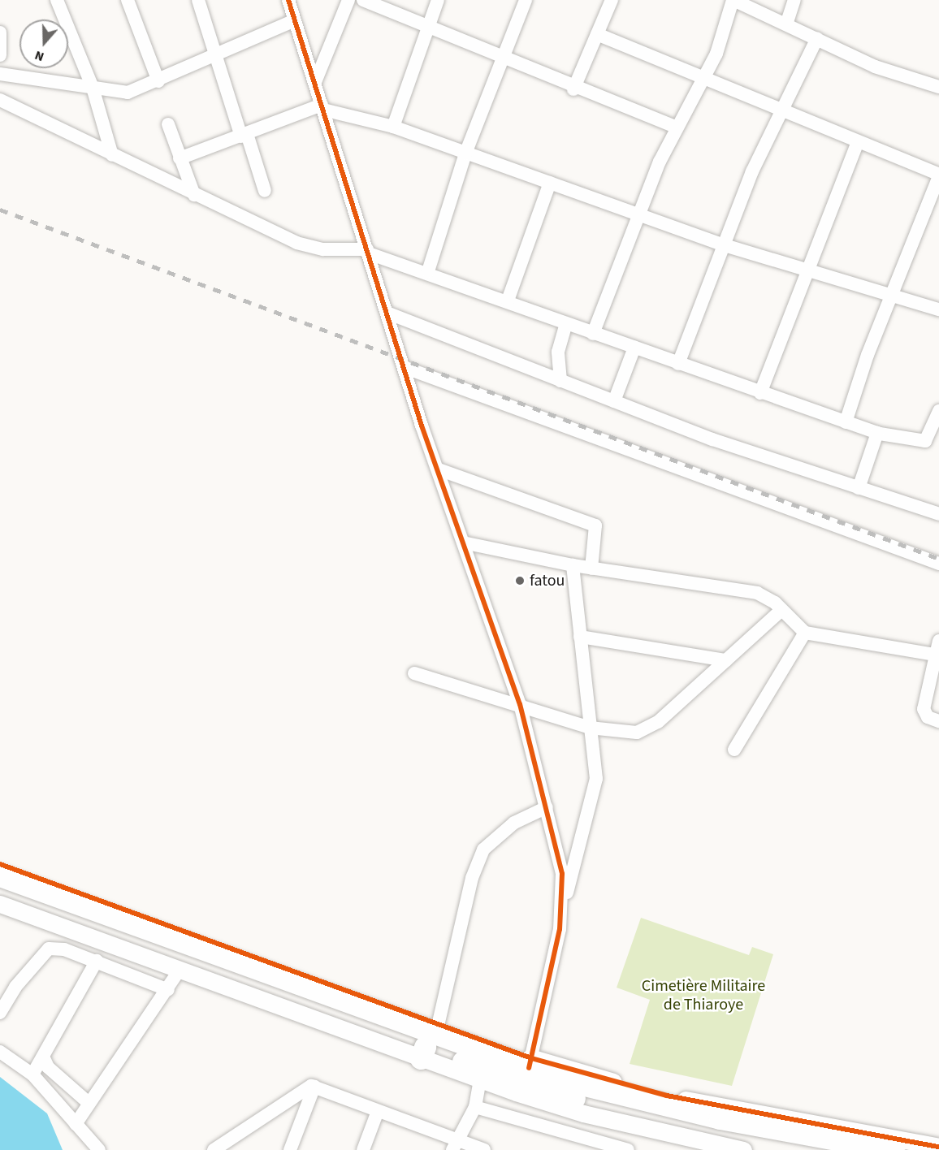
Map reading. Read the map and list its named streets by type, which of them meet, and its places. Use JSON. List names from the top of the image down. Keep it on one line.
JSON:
{"parks":["Cimetière Militaire de Thiaroye"],"places":["fatou"],"north":"bottom"}
